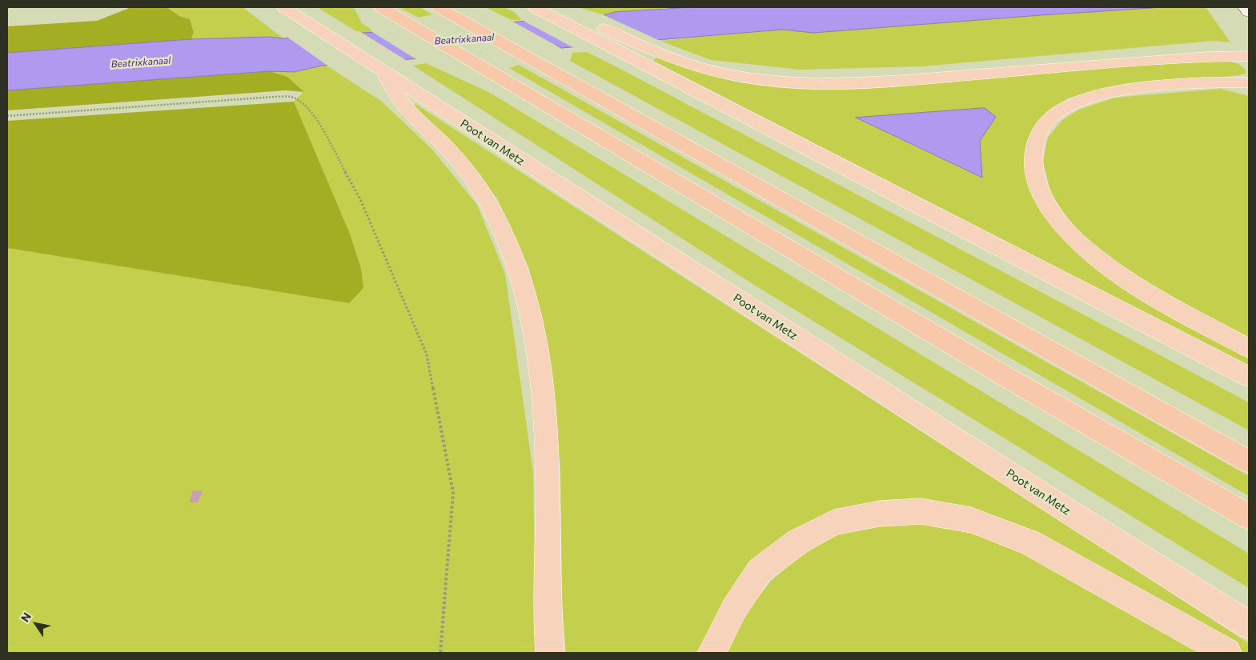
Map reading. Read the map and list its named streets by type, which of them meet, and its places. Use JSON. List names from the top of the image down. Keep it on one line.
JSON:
{"streets":{"highway":["Poot van Metz"]},"water":["Beatrixkanaal"],"north":"top left"}
